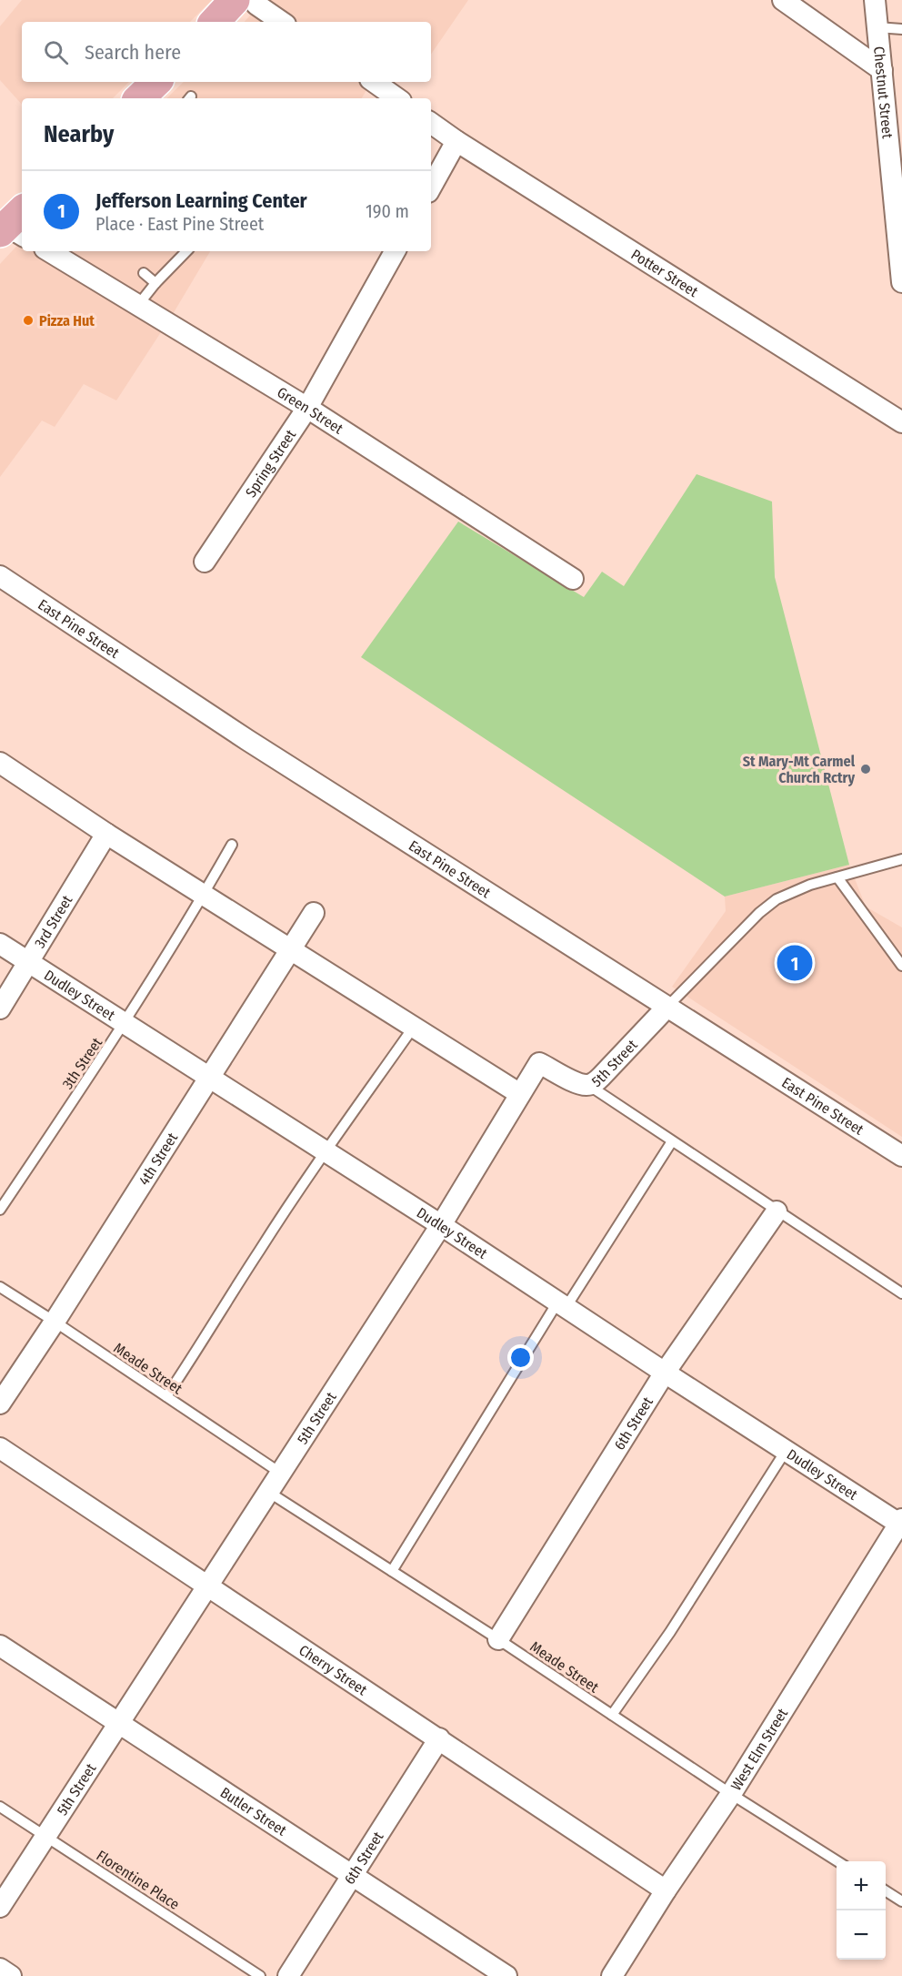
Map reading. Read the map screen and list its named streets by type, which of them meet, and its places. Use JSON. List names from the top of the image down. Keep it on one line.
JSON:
{"streets":{"street":["Chestnut Street","Potter Street","Green Street","Spring Street","East Pine Street","3rd Street","Dudley Street","5th Street","4th Street","6th Street","Cherry Street","West Elm Street","Butler Street"],"lane":["3th Street","Meade Street","Florentine Place"]},"crossings":[["Green Street","Spring Street"],["East Pine Street","5th Street"],["3rd Street","Dudley Street"],["Dudley Street","5th Street"],["Dudley Street","3th Street"],["Dudley Street","4th Street"],["Dudley Street","6th Street"],["Dudley Street","West Elm Street"],["5th Street","Meade Street"],["5th Street","Cherry Street"],["5th Street","Butler Street"],["5th Street","Florentine Place"],["4th Street","Meade Street"],["Meade Street","6th Street"],["Meade Street","West Elm Street"],["6th Street","Cherry Street"],["6th Street","Butler Street"],["Cherry Street","West Elm Street"]],"places":["Pizza Hut","St Mary-Mt Carmel Church Rctry"],"page":{"search":"Search here","heading":"Nearby","list":[{"mark":"1","name":"Jefferson Learning Center","note":"Place · East Pine Street","value":"190 m"}],"pins":"1","map_buttons":["+","−"]}}
